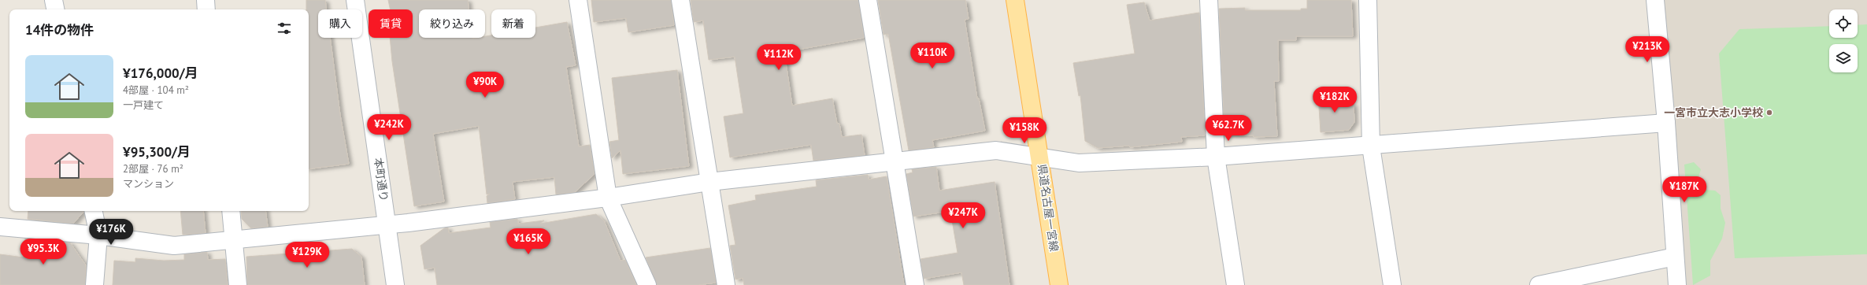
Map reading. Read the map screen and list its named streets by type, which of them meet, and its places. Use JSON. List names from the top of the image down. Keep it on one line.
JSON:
{"streets":{"main road":["県道名古屋一宮線"],"street":["本町通り"]},"places":["一宮市立大志小学校"],"page":{"chip":["購入","賃貸","絞り込み","新着"],"heading":"14件の物件","price":["¥213K","¥110K","¥112K","¥90K","¥182K","¥242K","¥62.7K","¥158K","¥187K","¥247K","¥176K","¥165K","¥95.3K","¥129K"],"list":[{"name":"¥176,000/月","note":"4部屋 · 104 m² · 一戸建て"},{"name":"¥95,300/月","note":"2部屋 · 76 m² · マンション"}]}}
